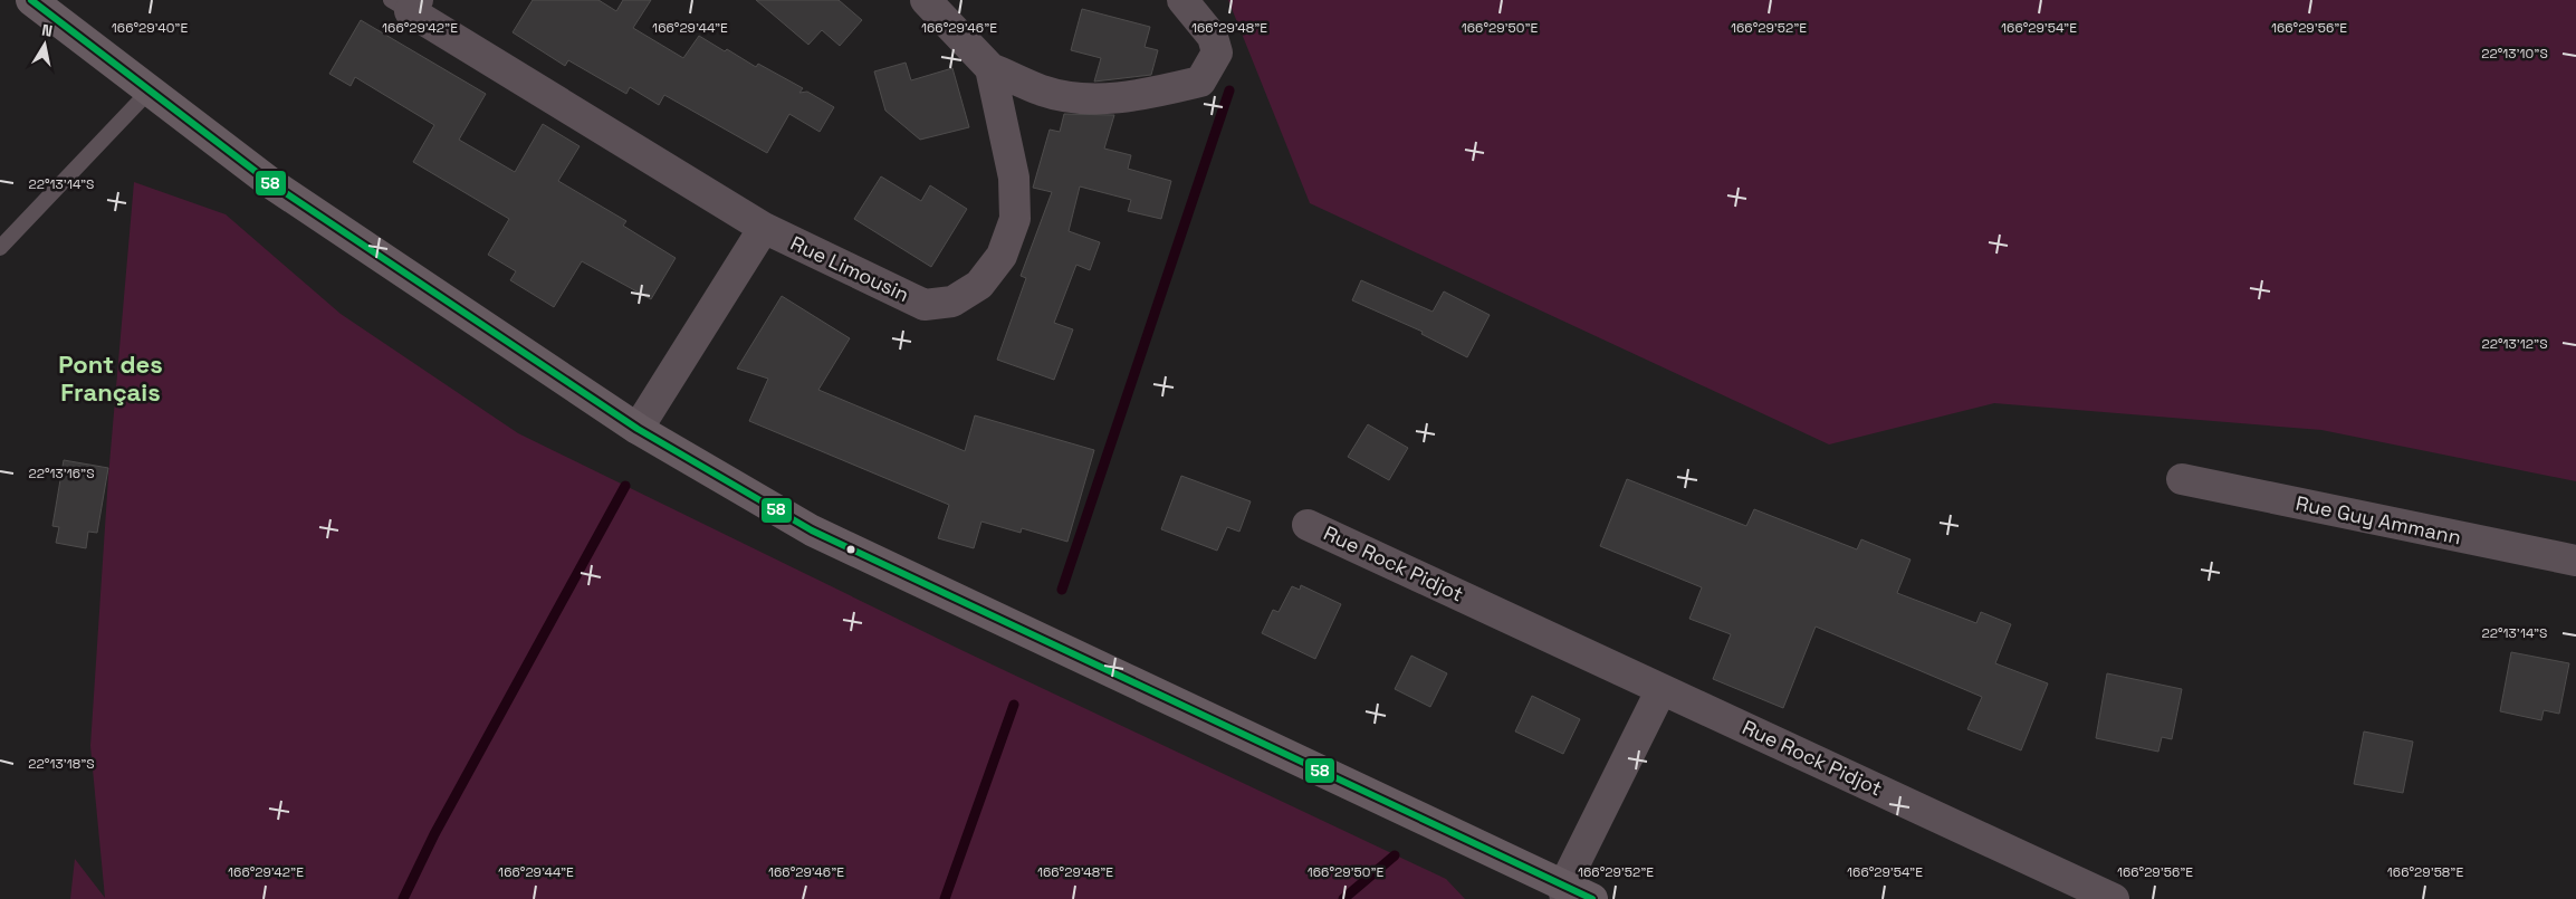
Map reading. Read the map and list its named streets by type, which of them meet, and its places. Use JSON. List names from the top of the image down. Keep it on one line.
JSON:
{"streets":{"street":["Rue Limousin","Rue Guy Ammann","Rue Rock Pidjot"]},"districts":["Pont des Français"],"lines":["transit line 58"],"north":"top","coordinates":["166°29'42\"E","166°29'44\"E","166°29'46\"E","166°29'48\"E","166°29'50\"E","166°29'52\"E","166°29'54\"E","166°29'56\"E","166°29'40\"E","22°13'10\"S","22°13'14\"S","22°13'12\"S","22°13'16\"S","22°13'18\"S","166°29'58\"E"]}
